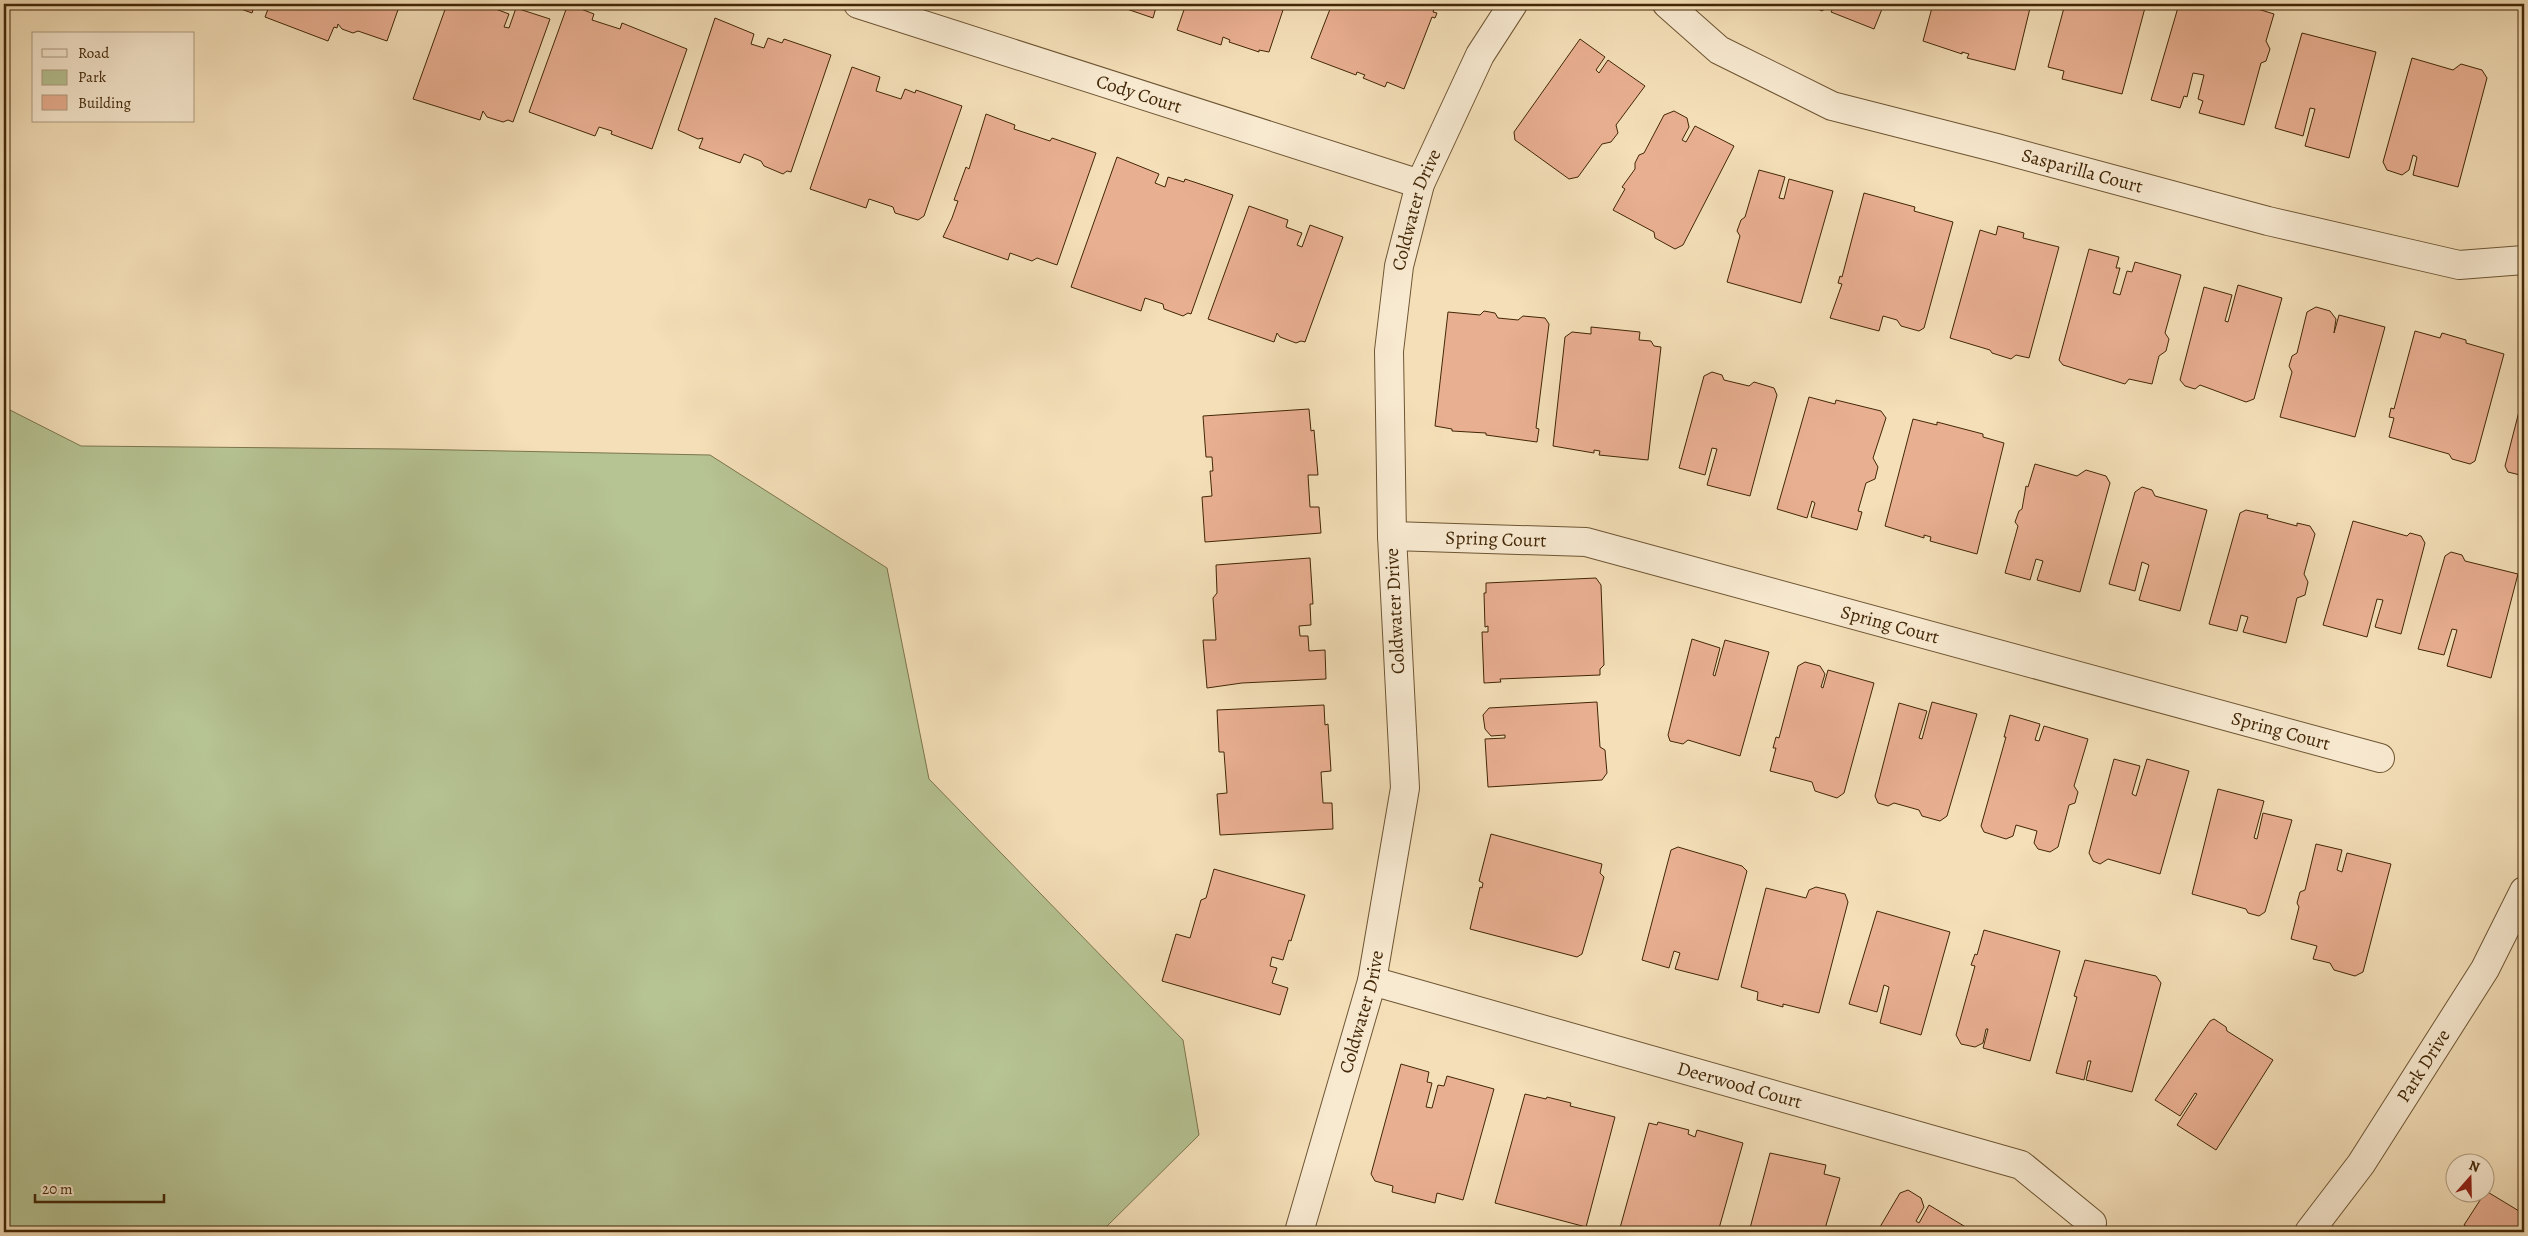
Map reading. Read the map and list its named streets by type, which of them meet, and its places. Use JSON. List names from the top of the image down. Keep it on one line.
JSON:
{"streets":{"street":["Cody Court","Sasparilla Court","Coldwater Drive","Spring Court","Park Drive","Deerwood Court"]},"crossings":[["Cody Court","Coldwater Drive"],["Coldwater Drive","Spring Court"],["Coldwater Drive","Deerwood Court"]],"legend":["Road","Park","Building"],"scale_bar":"20 m","north":"top"}
